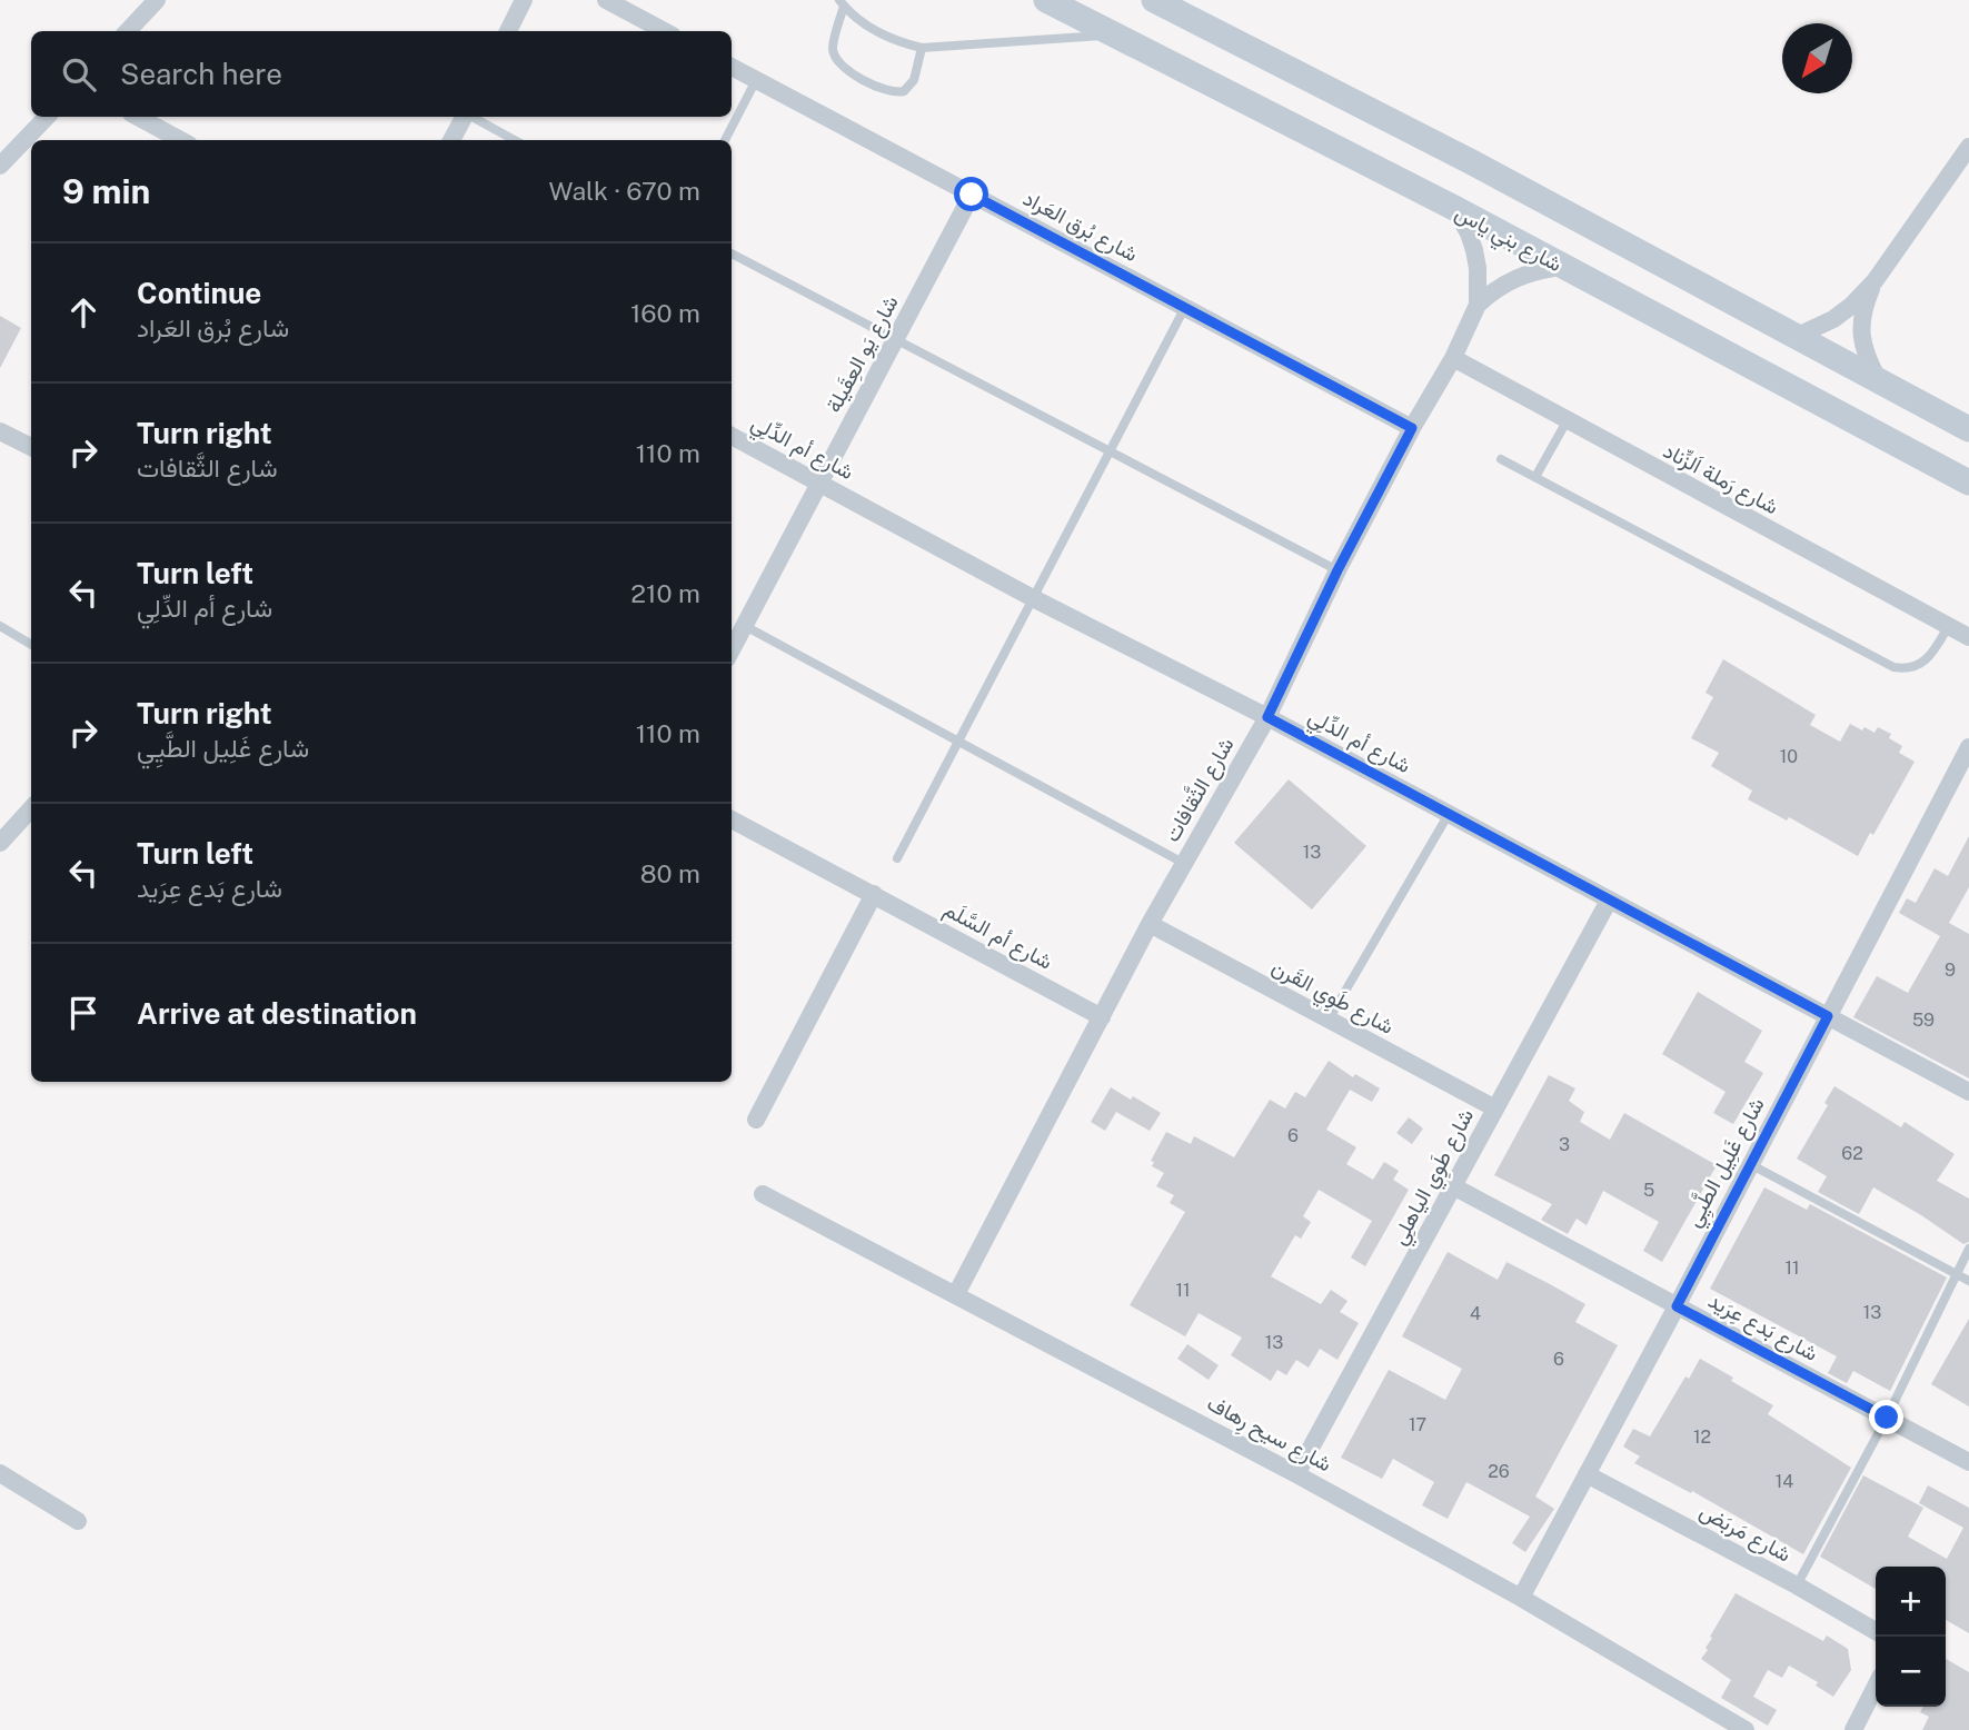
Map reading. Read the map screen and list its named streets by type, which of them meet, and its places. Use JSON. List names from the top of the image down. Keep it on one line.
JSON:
{"streets":{"main road":["شارع بني ياس"],"street":["شارع بُرق العَراد","شارع يَو العِقَيلة","شارع أم الدِّلِي","شارع رَملة اَلزِّناد","شارع الثَّقافات","شارع أم السَّلَم","شارع طَوِي القَرن","شارع غَلِيل الطَّيِي","شارع طَوِي الياهلِي","شارع بَدع عِرَيد","شارع سيح رِهاف","شارع مَربَض"]},"crossings":[["شارع بُرق العَراد","شارع يَو العِقَيلة"],["شارع بُرق العَراد","شارع الثَّقافات"],["شارع بني ياس","شارع الثَّقافات"],["شارع يَو العِقَيلة","شارع أم الدِّلِي"],["شارع أم الدِّلِي","شارع الثَّقافات"],["شارع أم الدِّلِي","شارع غَلِيل الطَّيِي"],["شارع أم الدِّلِي","شارع طَوِي الياهلِي"],["شارع رَملة اَلزِّناد","شارع الثَّقافات"],["شارع الثَّقافات","شارع أم السَّلَم"],["شارع الثَّقافات","شارع طَوِي القَرن"],["شارع الثَّقافات","شارع سيح رِهاف"],["شارع طَوِي القَرن","شارع طَوِي الياهلِي"],["شارع غَلِيل الطَّيِي","شارع بَدع عِرَيد"],["شارع غَلِيل الطَّيِي","شارع سيح رِهاف"],["شارع غَلِيل الطَّيِي","شارع مَربَض"],["شارع طَوِي الياهلِي","شارع بَدع عِرَيد"],["شارع طَوِي الياهلِي","شارع سيح رِهاف"]],"house_numbers":["10","13","9","59","6","3","62","5","11","11","13","4","13","6","17","12","26","14"],"north":"bottom left","page":{"search":"Search here","heading":["9 min","Walk · 670 m"],"list":[["Continue","شارع بُرق العَراد","160 m"],["Turn right","شارع الثَّقافات","110 m"],["Turn left","شارع أم الدِّلِي","210 m"],["Turn right","شارع غَلِيل الطَّيِي","110 m"],["Turn left","شارع بَدع عِرَيد","80 m"],"Arrive at destination"],"map_buttons":["+","−"]}}
